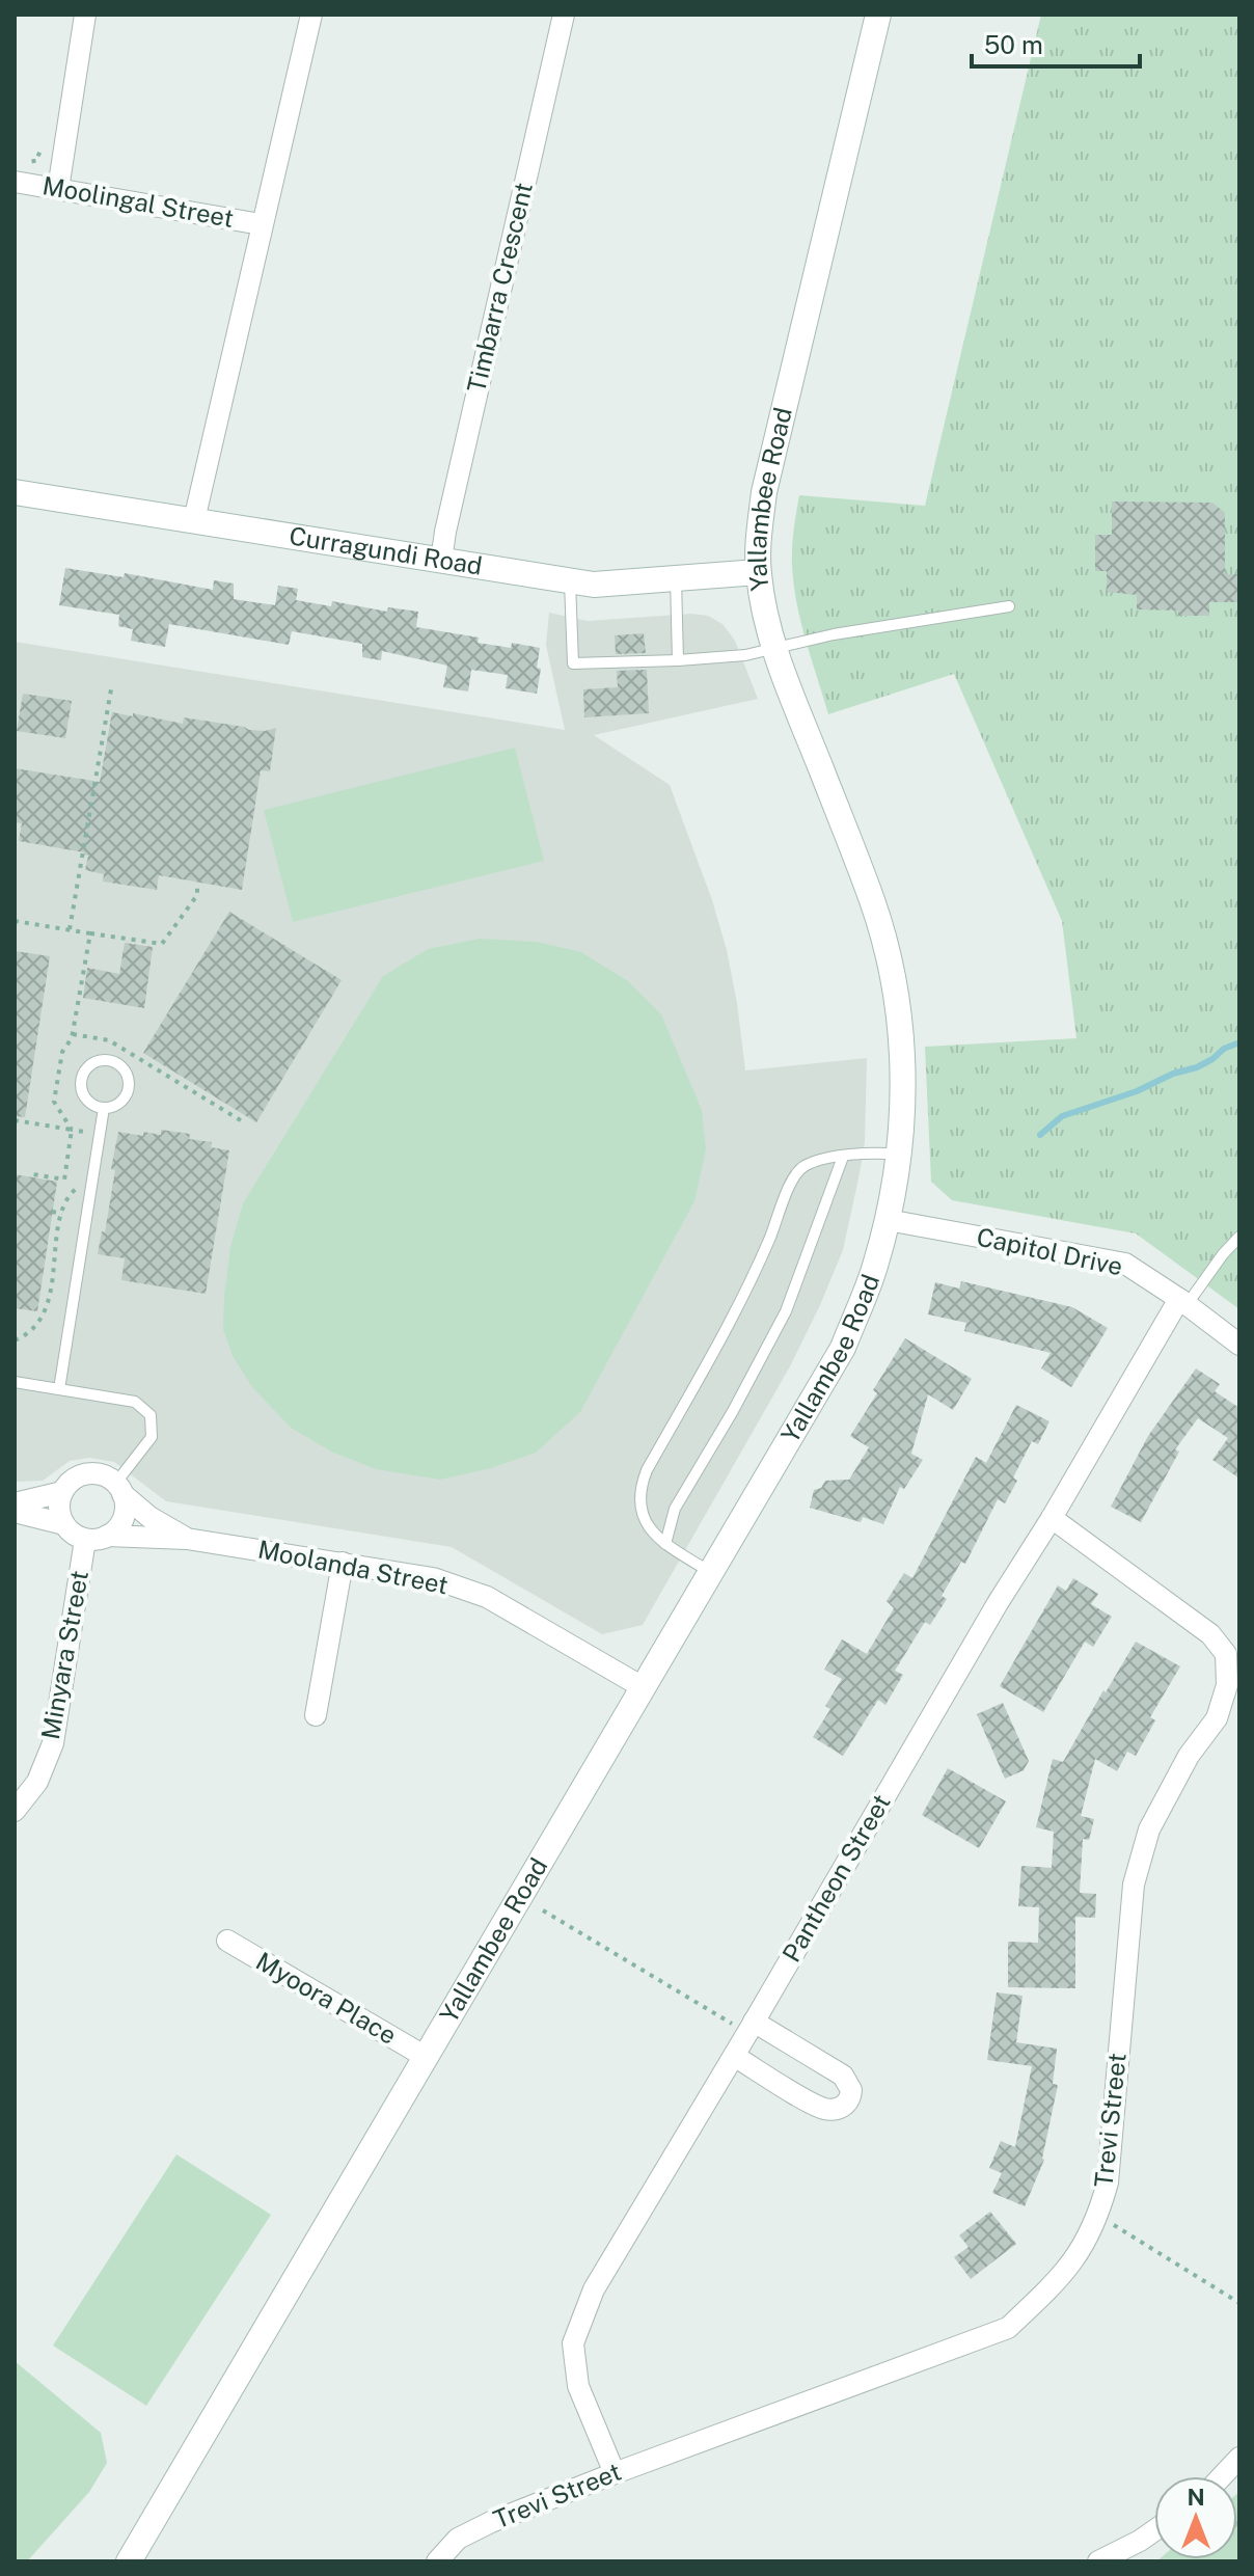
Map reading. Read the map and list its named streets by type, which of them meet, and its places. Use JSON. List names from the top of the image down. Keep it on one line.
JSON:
{"streets":{"main road":["Yallambee Road","Curragundi Road"],"street":["Moolingal Street","Timbarra Crescent","Capitol Drive","Moolanda Street","Minyara Street","Pantheon Street","Myoora Place","Trevi Street"]},"crossings":[["Timbarra Crescent","Curragundi Road"],["Yallambee Road","Curragundi Road"],["Yallambee Road","Capitol Drive"],["Yallambee Road","Moolanda Street"],["Yallambee Road","Myoora Place"],["Capitol Drive","Pantheon Street"],["Moolanda Street","Minyara Street"],["Pantheon Street","Trevi Street"]],"scale_bar":"50 m","north":"top"}
